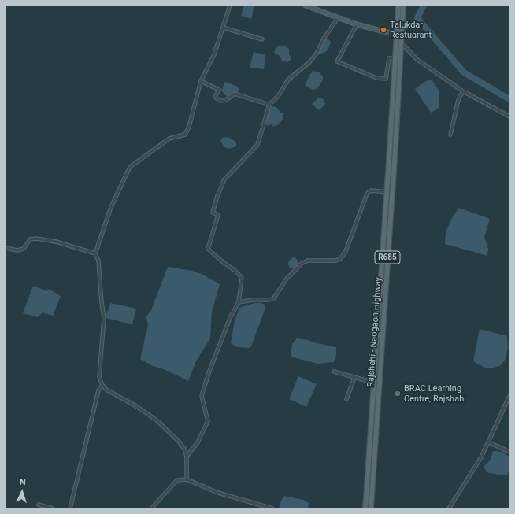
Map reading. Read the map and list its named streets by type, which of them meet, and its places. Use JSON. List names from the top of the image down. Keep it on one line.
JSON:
{"streets":{"main road":["R685","Rajshahi - Naogaon Highway"]},"places":["Talukdar Restuarant","BRAC Learning Centre, Rajshahi"],"north":"top"}
